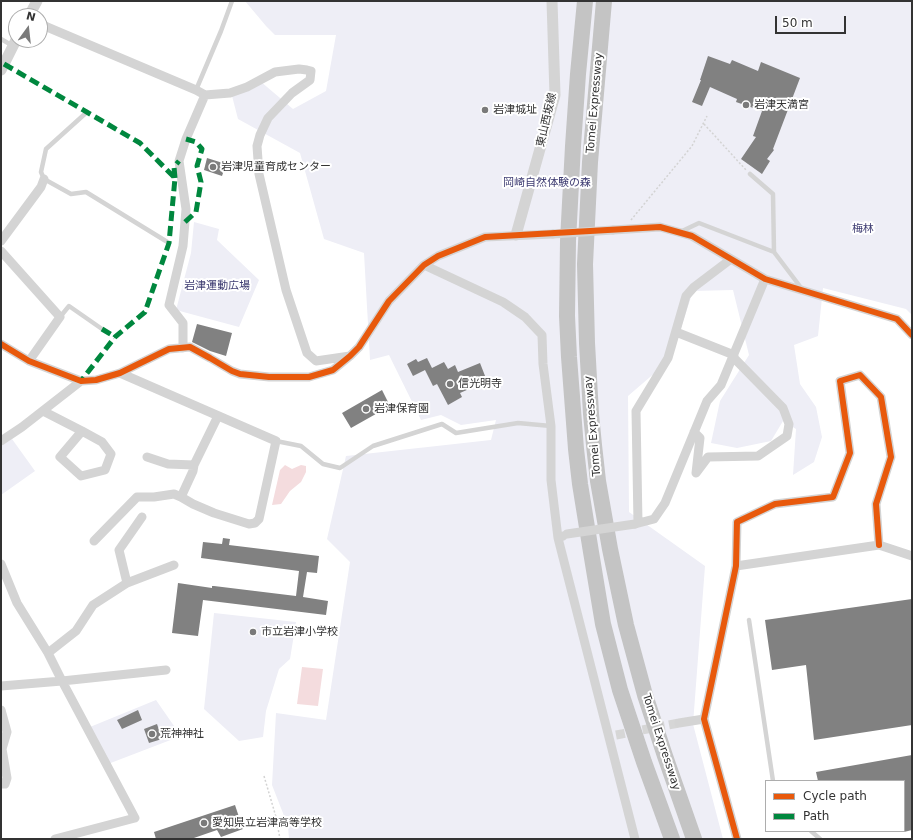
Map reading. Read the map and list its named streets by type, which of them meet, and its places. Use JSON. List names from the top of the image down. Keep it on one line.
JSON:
{"streets":{"highway":["Tomei Expressway"],"street":["東山西坂線"]},"parks":["岡崎自然体験の森","梅林","岩津運動広場"],"places":["岩津天満宮","岩津城址","岩津児童育成センター","信光明寺","岩津保育園","市立岩津小学校","荒神神社","愛知県立岩津高等学校"],"legend":["Cycle path","Path"],"scale_bar":"50 m","north":"top"}
